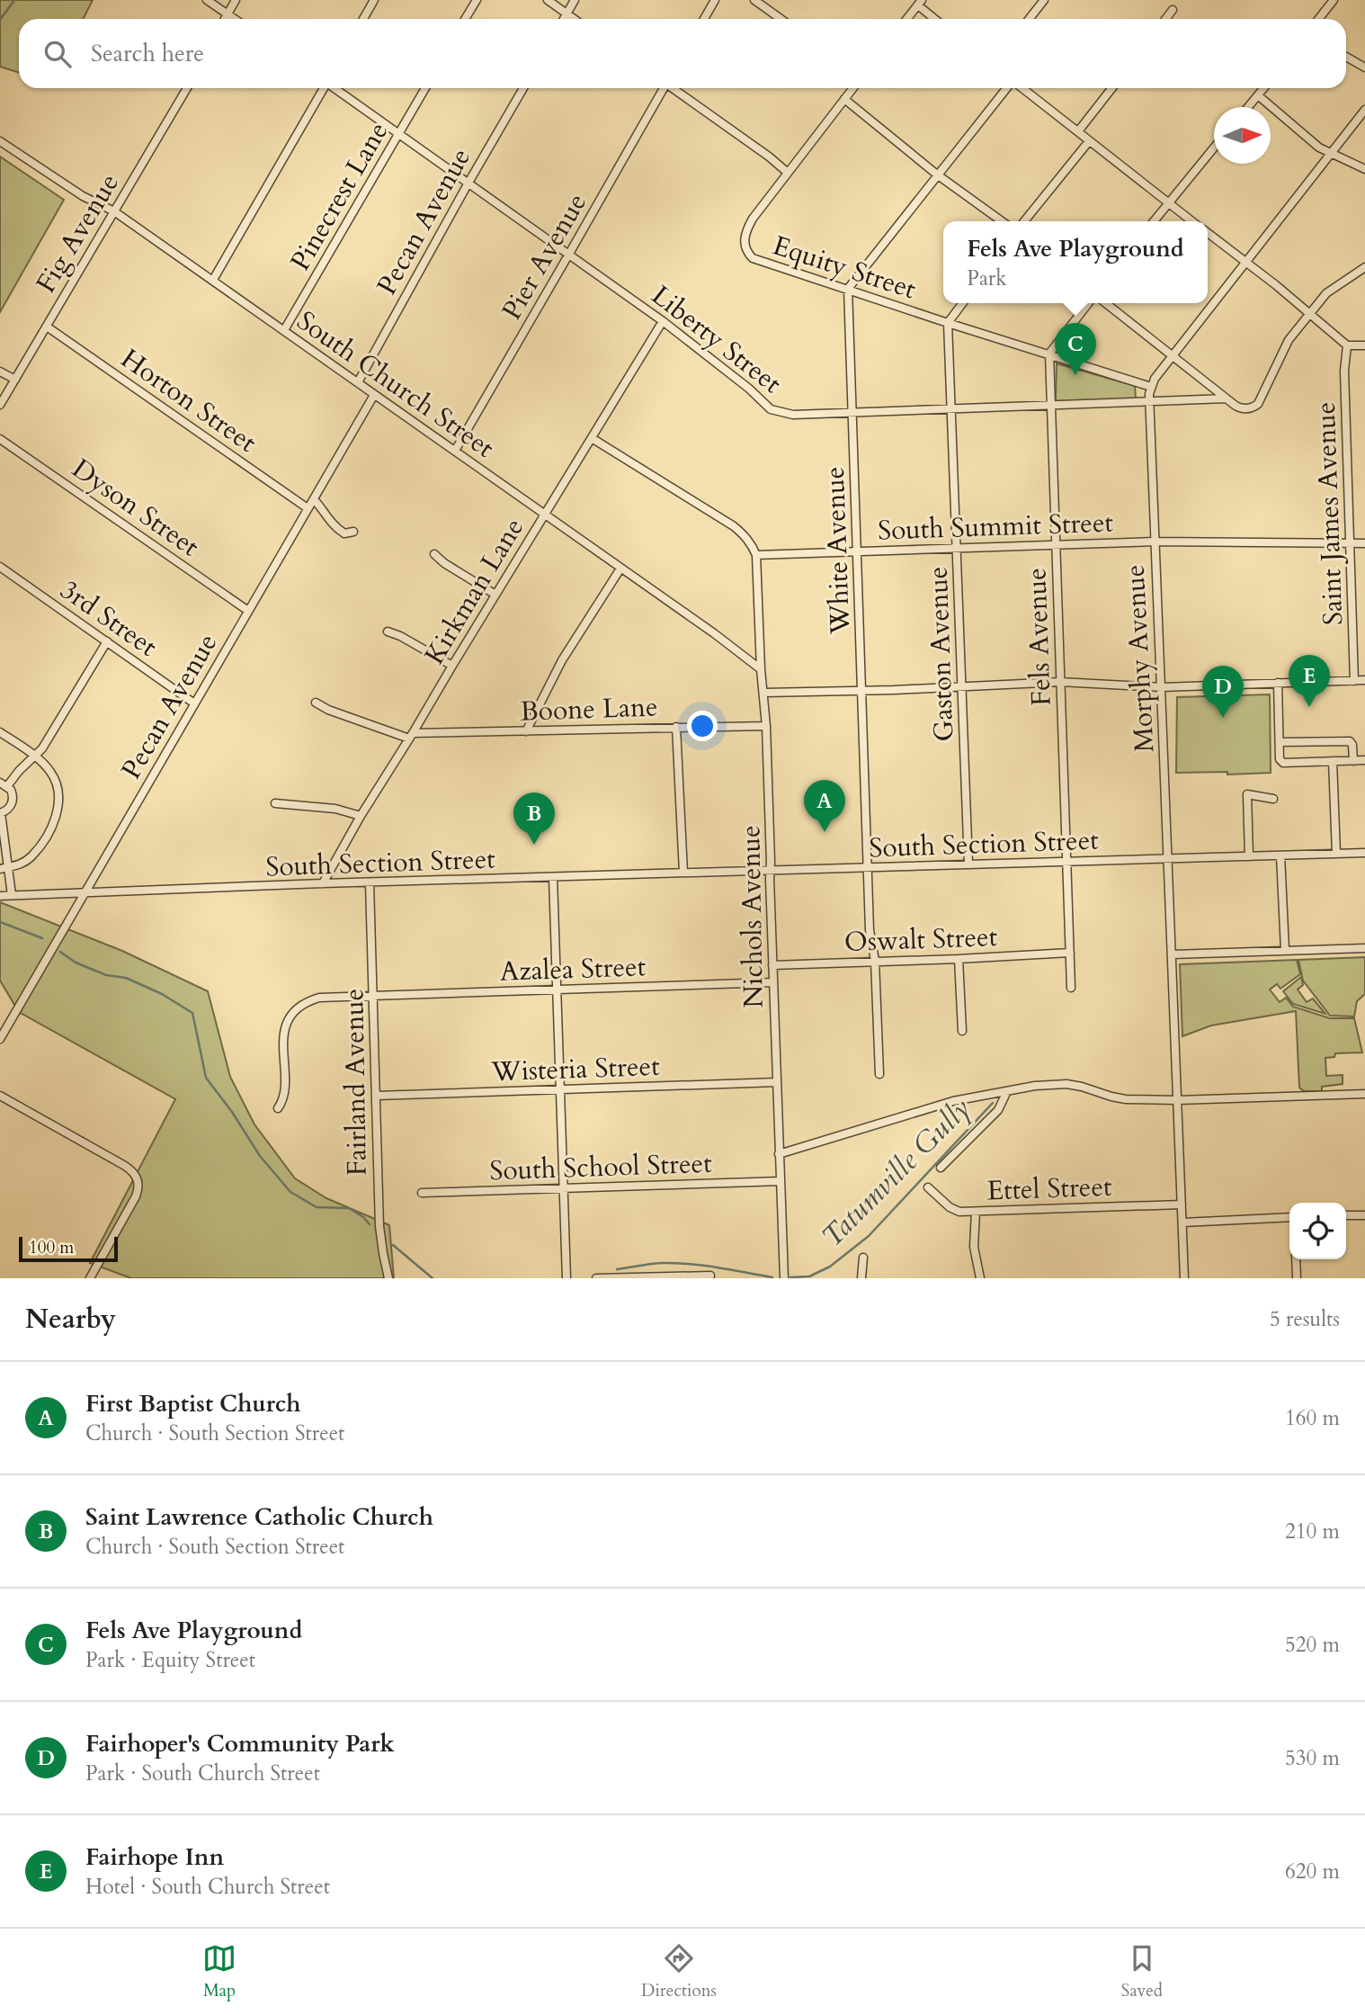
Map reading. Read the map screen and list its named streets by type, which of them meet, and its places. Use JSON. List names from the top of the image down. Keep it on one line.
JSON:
{"streets":{"street":["Pinecrest Lane","Pecan Avenue","Fig Avenue","Pier Avenue","Equity Street","Liberty Street","South Church Street","Horton Street","Dyson Street","Saint James Avenue","South Summit Street","White Avenue","Kirkman Lane","3rd Street","Fels Avenue","Gaston Avenue","Morphy Avenue","Boone Lane","South Section Street","Nichols Avenue","Oswalt Street","Azalea Street","Wisteria Street","Fairland Avenue","South School Street","Ettel Street"]},"crossings":[["Pinecrest Lane","Liberty Street"],["Pinecrest Lane","South Church Street"],["Pecan Avenue","Liberty Street"],["Pecan Avenue","South Church Street"],["Pecan Avenue","Horton Street"],["Pecan Avenue","Dyson Street"],["Pecan Avenue","3rd Street"],["Pecan Avenue","South Section Street"],["Fig Avenue","South Church Street"],["Fig Avenue","Horton Street"],["Pier Avenue","Liberty Street"],["Pier Avenue","South Church Street"],["Equity Street","White Avenue"],["Equity Street","Fels Avenue"],["Equity Street","Gaston Avenue"],["Equity Street","Morphy Avenue"],["Liberty Street","White Avenue"],["Liberty Street","Kirkman Lane"],["Liberty Street","Fels Avenue"],["Liberty Street","Gaston Avenue"],["Liberty Street","Morphy Avenue"],["South Church Street","Kirkman Lane"],["South Church Street","Nichols Avenue"],["Saint James Avenue","South Summit Street"],["South Summit Street","White Avenue"],["South Summit Street","Fels Avenue"],["South Summit Street","Gaston Avenue"],["South Summit Street","Morphy Avenue"],["South Summit Street","Nichols Avenue"],["White Avenue","South Section Street"],["White Avenue","Oswalt Street"],["Kirkman Lane","Boone Lane"],["Kirkman Lane","South Section Street"],["Fels Avenue","South Section Street"],["Fels Avenue","Oswalt Street"],["Gaston Avenue","South Section Street"],["Morphy Avenue","South Section Street"],["Morphy Avenue","Ettel Street"],["Boone Lane","Nichols Avenue"],["South Section Street","Nichols Avenue"],["South Section Street","Fairland Avenue"],["Nichols Avenue","Oswalt Street"],["Nichols Avenue","Azalea Street"],["Nichols Avenue","Wisteria Street"],["Nichols Avenue","South School Street"],["Azalea Street","Fairland Avenue"],["Wisteria Street","Fairland Avenue"]],"water":["Tatumville Gully"],"scale_bar":"100 m","north":"right","page":{"search":"Search here","popup":["Fels Ave Playground","Park"],"pins":["C","E","D","A","B"],"scale":"100 m","heading":["Nearby","5 results"],"list":[{"mark":"A","name":"First Baptist Church","note":"Church · South Section Street","value":"160 m"},{"mark":"B","name":"Saint Lawrence Catholic Church","note":"Church · South Section Street","value":"210 m"},{"mark":"C","name":"Fels Ave Playground","note":"Park · Equity Street","value":"520 m"},{"mark":"D","name":"Fairhoper's Community Park","note":"Park · South Church Street","value":"530 m"},{"mark":"E","name":"Fairhope Inn","note":"Hotel · South Church Street","value":"620 m"}],"nav":["Map","Directions","Saved"]}}
